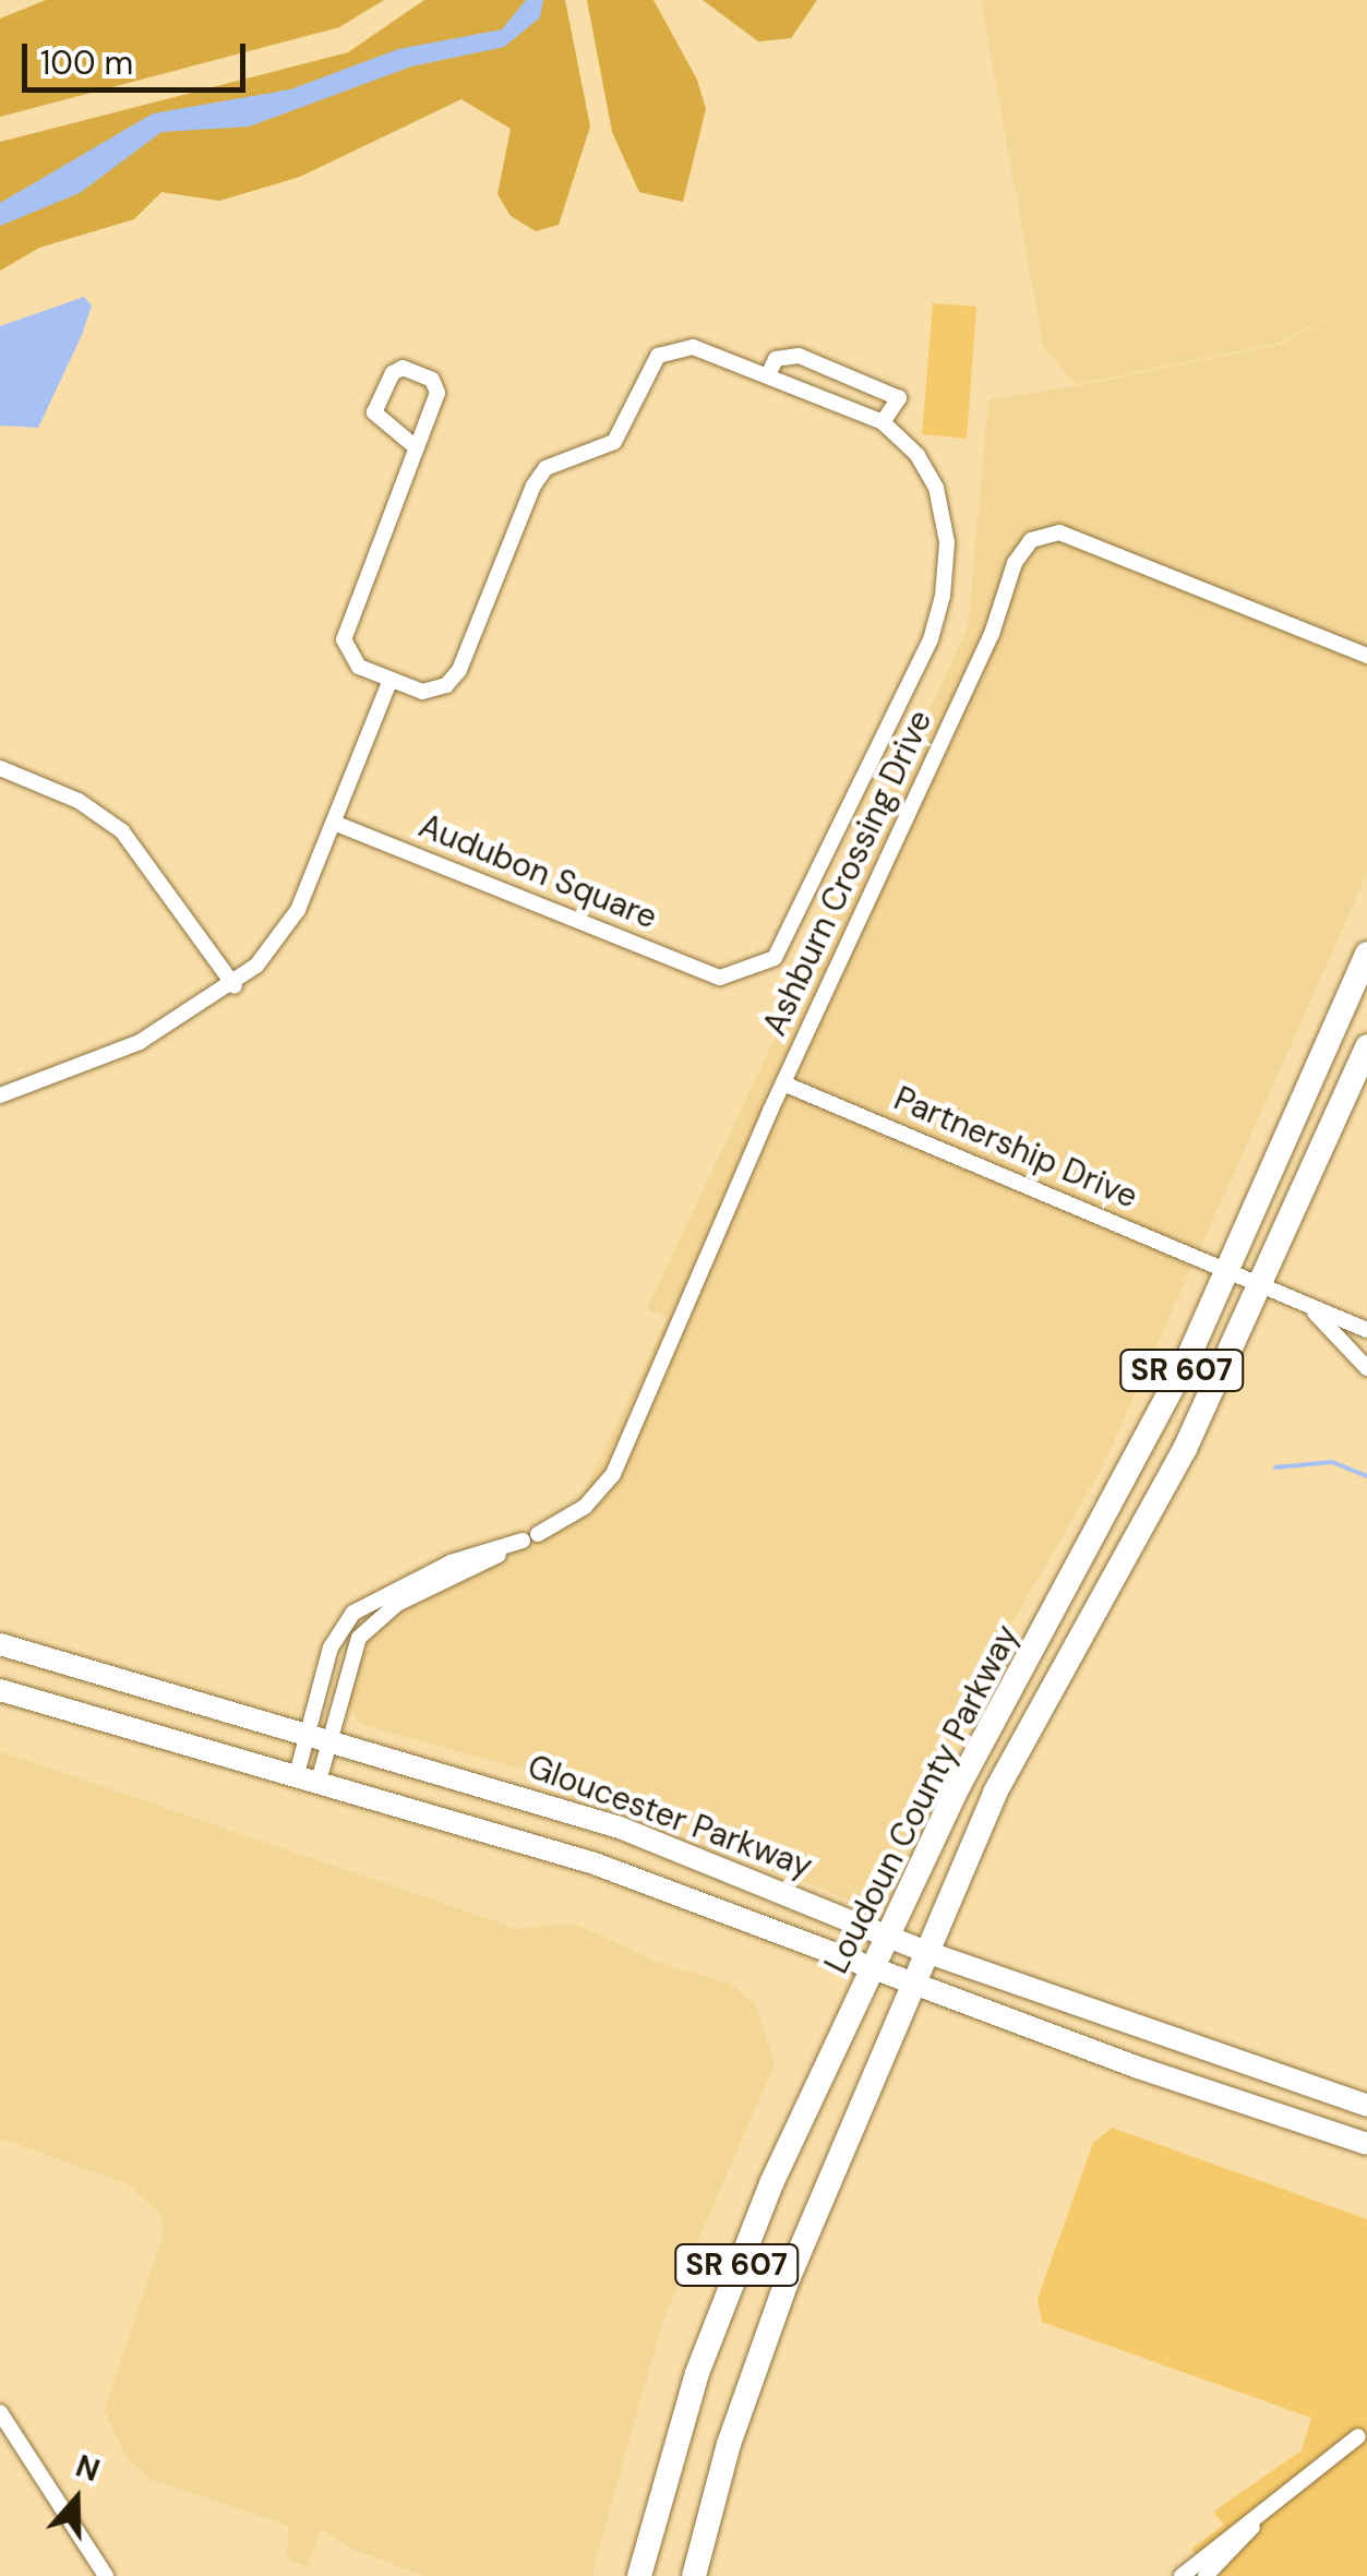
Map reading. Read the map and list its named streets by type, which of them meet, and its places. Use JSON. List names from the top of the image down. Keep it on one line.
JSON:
{"streets":{"main road":["SR 607","Loudoun County Parkway","Gloucester Parkway"],"street":["Audubon Square","Ashburn Crossing Drive","Partnership Drive"]},"crossings":[["Ashburn Crossing Drive","Partnership Drive"],["Partnership Drive","Loudoun County Parkway"],["Loudoun County Parkway","Gloucester Parkway"]],"scale_bar":"100 m","north":"top"}
